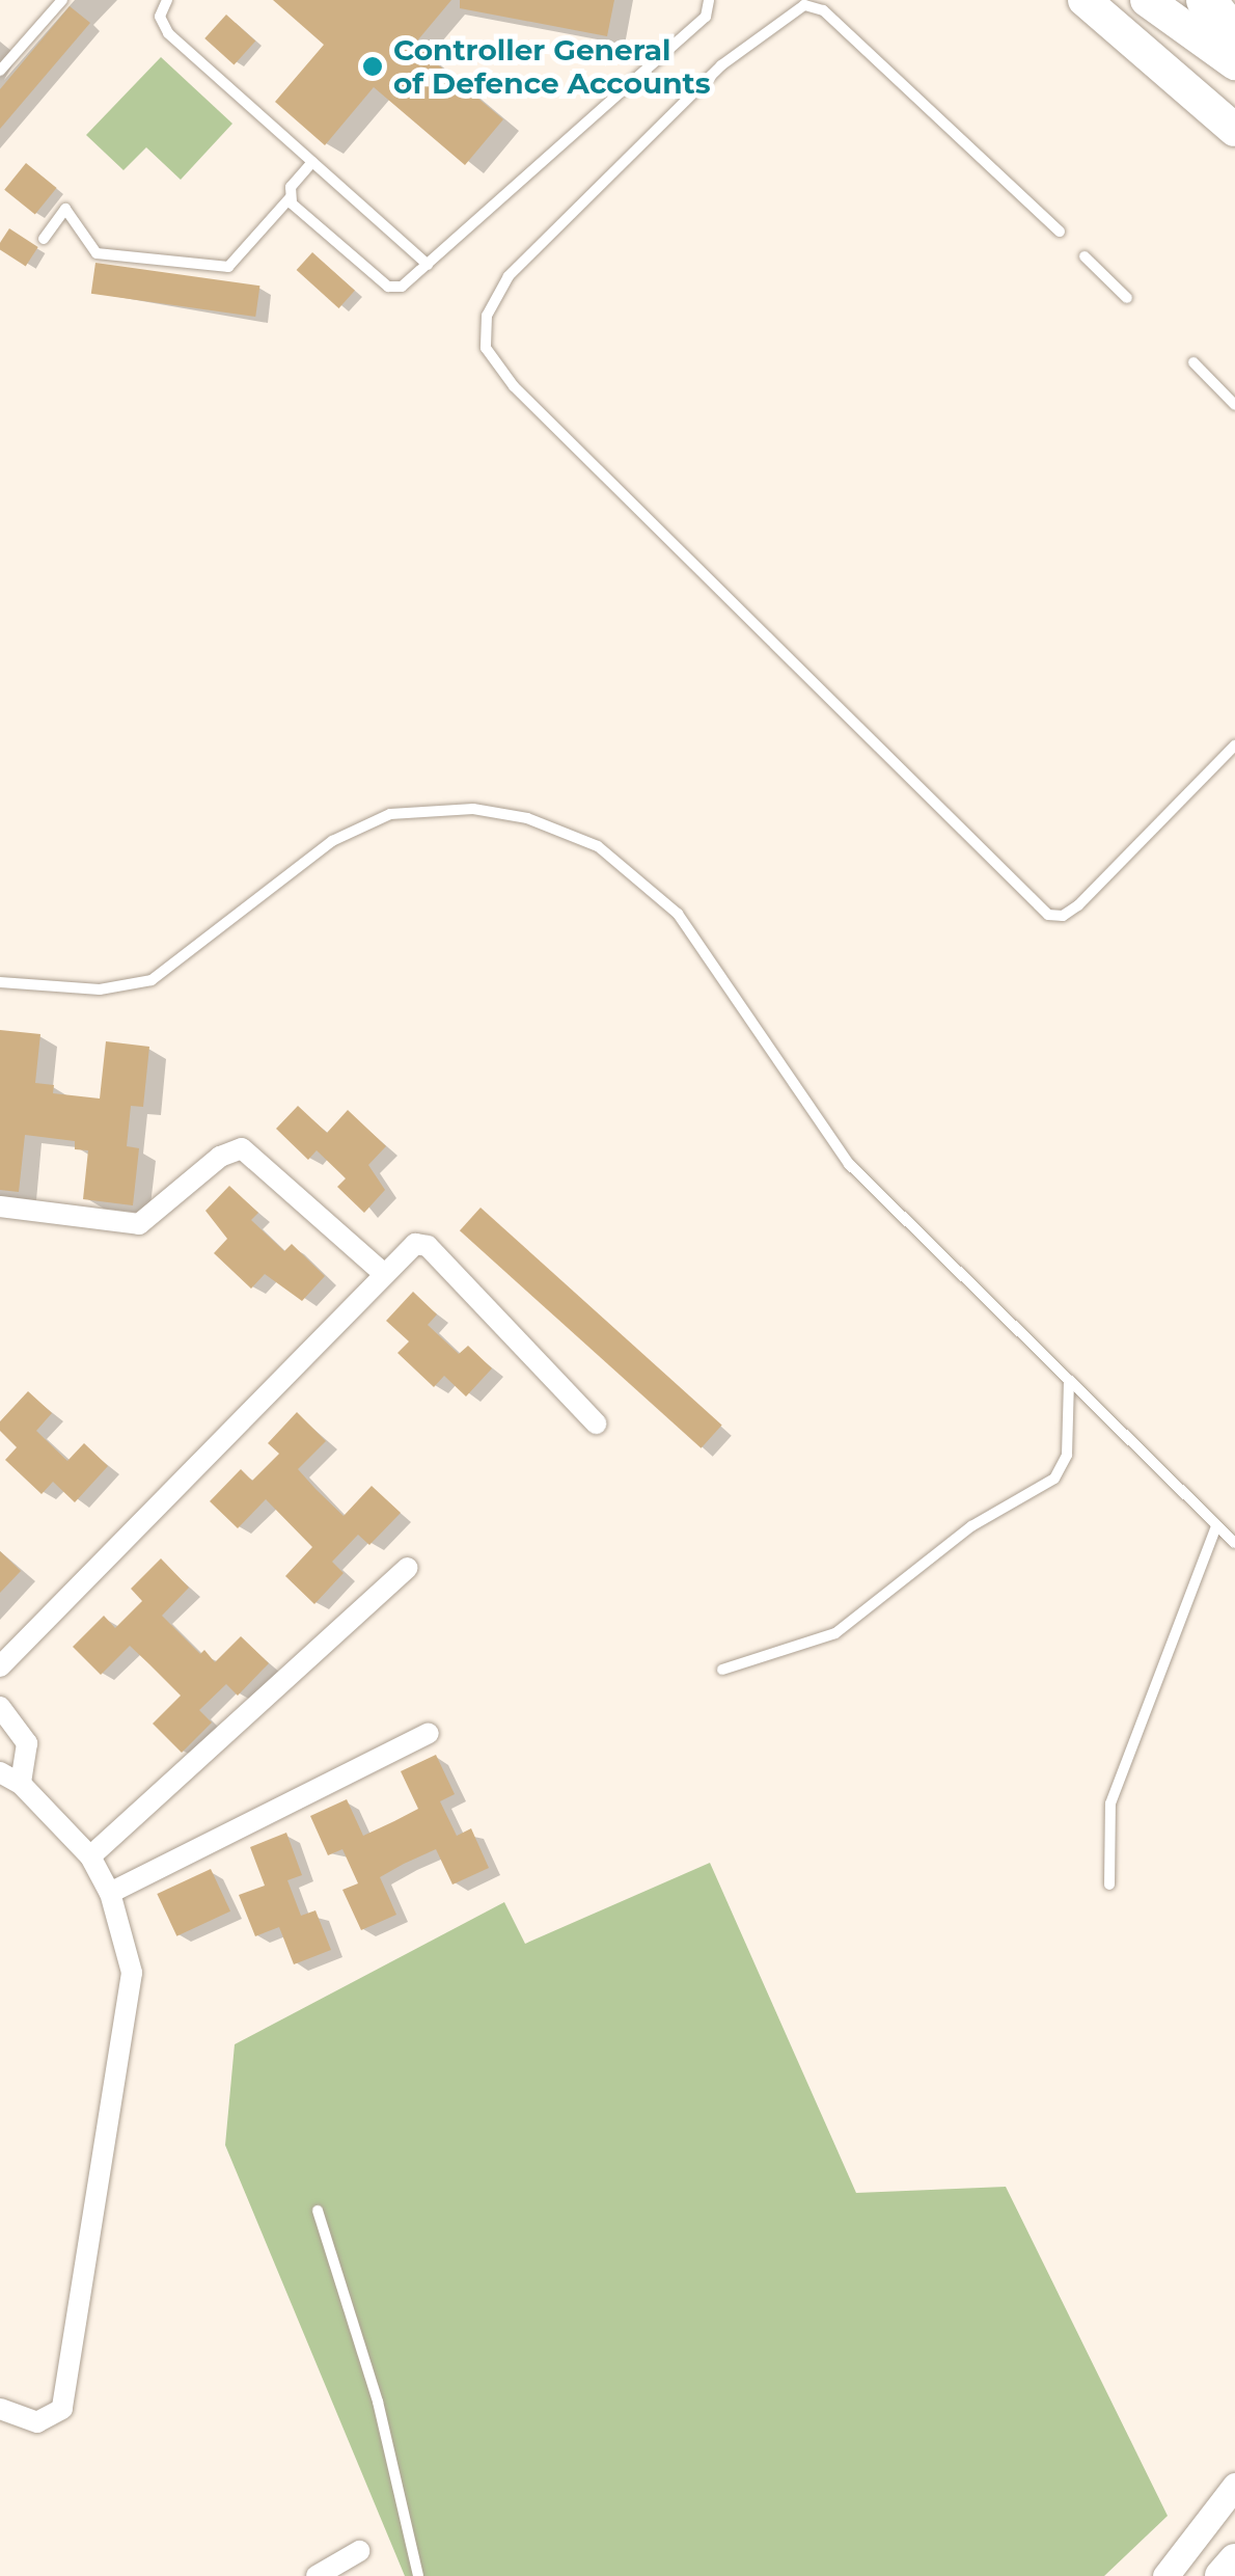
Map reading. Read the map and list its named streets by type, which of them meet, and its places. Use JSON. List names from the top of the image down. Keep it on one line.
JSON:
{"places":["Controller General of Defence Accounts"]}
